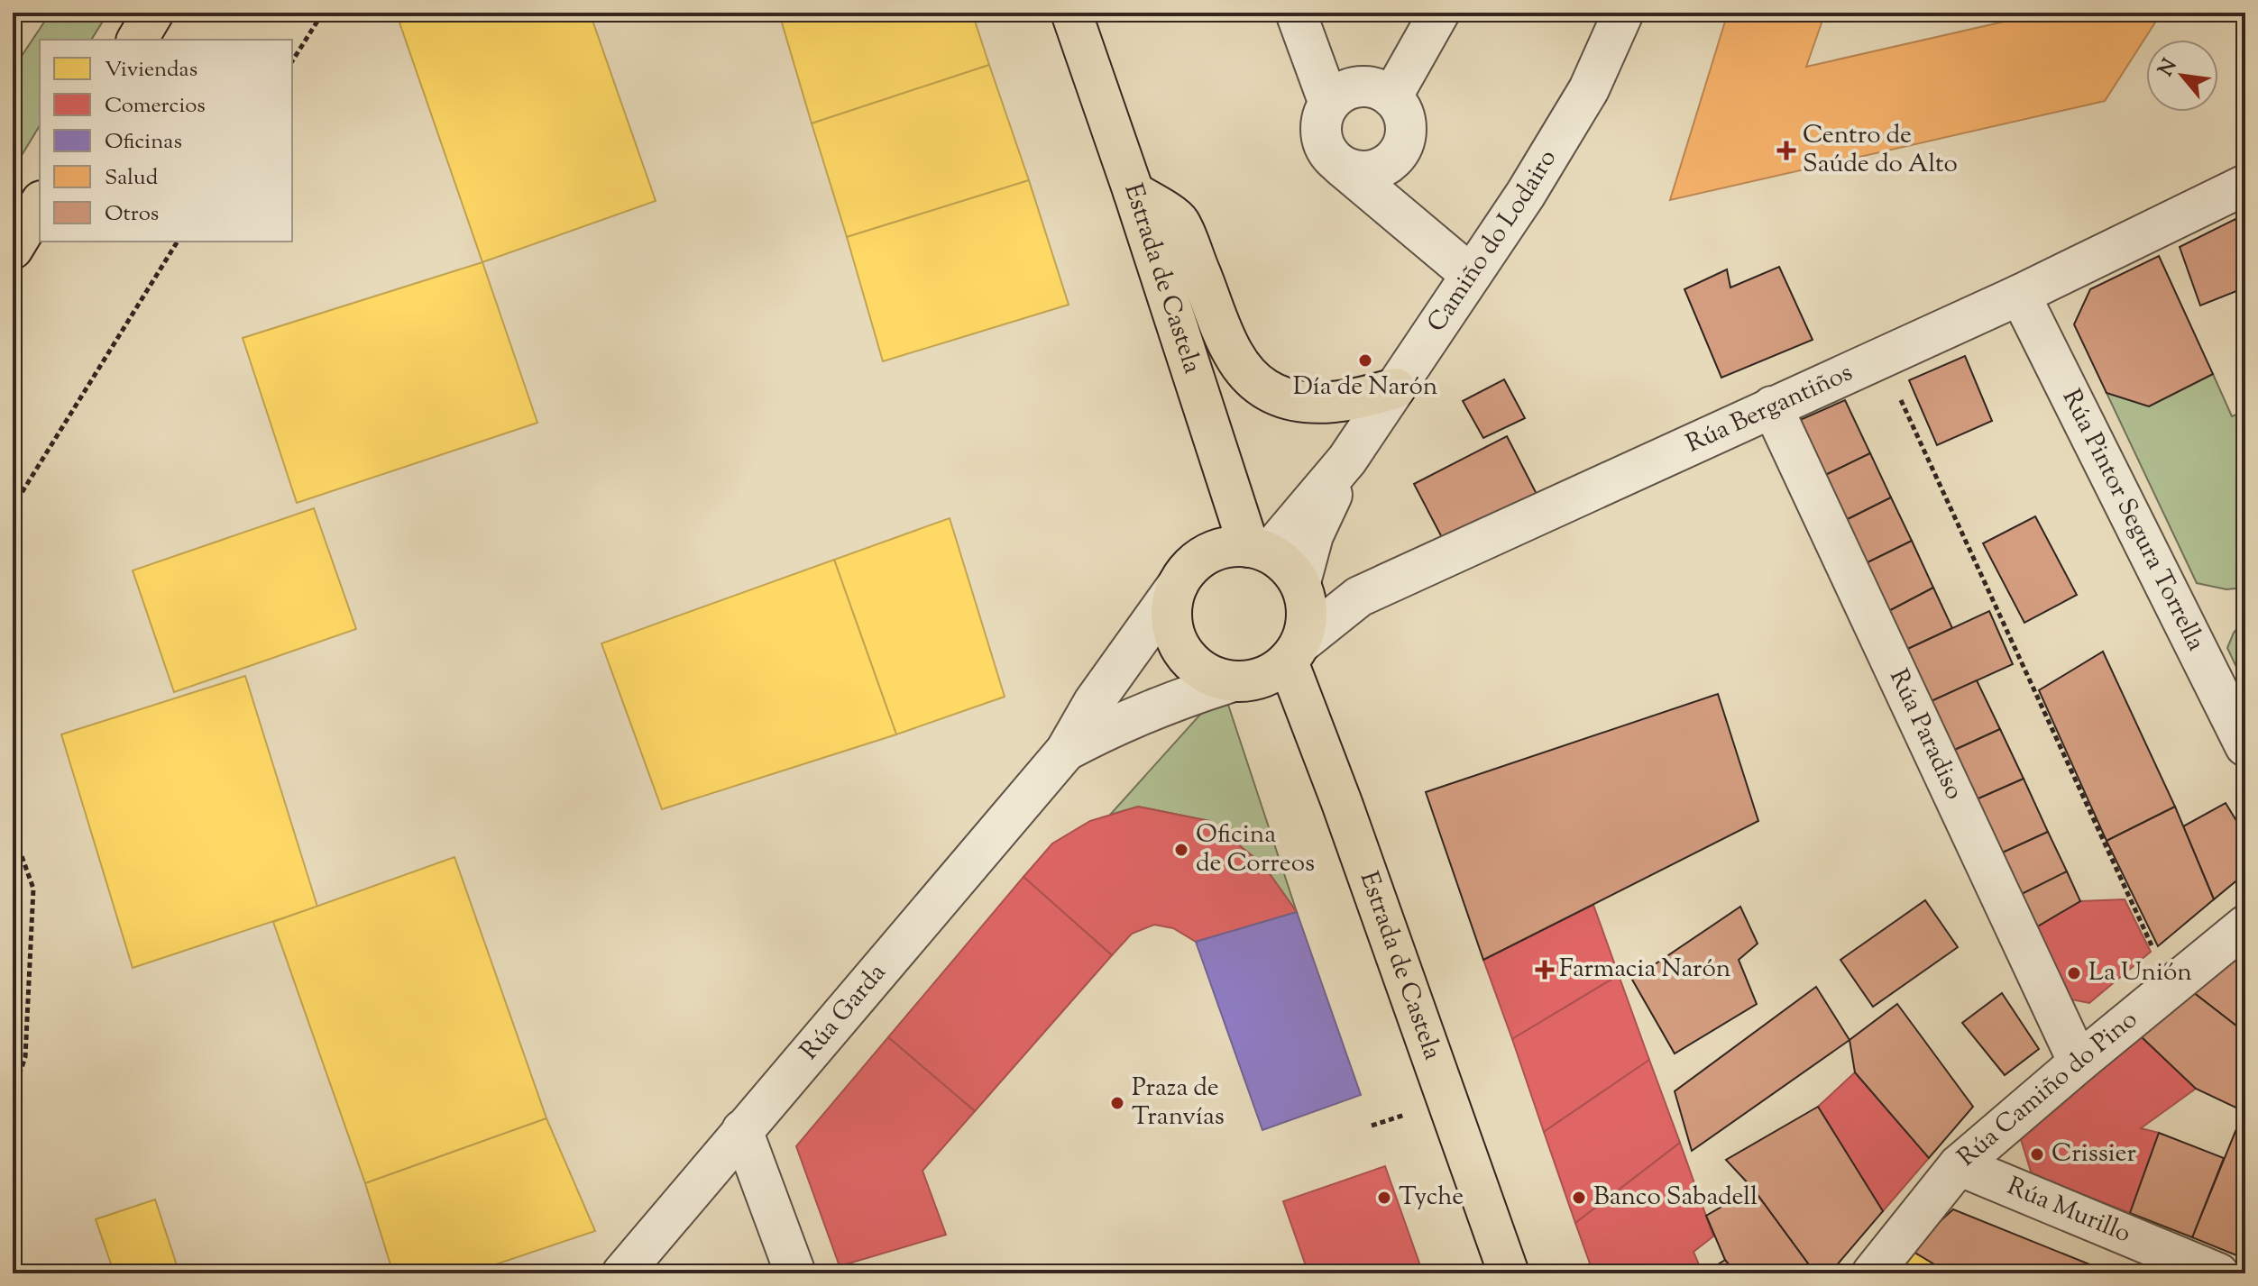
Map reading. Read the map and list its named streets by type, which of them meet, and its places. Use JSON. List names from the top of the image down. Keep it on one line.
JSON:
{"streets":{"main road":["Estrada de Castela"],"street":["Camiño do Lodairo","Rúa Bergantiños","Rúa Pintor Segura Torrella","Rúa Paradiso","Rúa Garda","Rúa Camiño do Pino","Rúa Murillo"]},"crossings":[["Camiño do Lodairo","Estrada de Castela"],["Camiño do Lodairo","Rúa Bergantiños"],["Camiño do Lodairo","Rúa Garda"],["Estrada de Castela","Rúa Bergantiños"],["Estrada de Castela","Rúa Garda"],["Rúa Bergantiños","Rúa Pintor Segura Torrella"],["Rúa Bergantiños","Rúa Paradiso"],["Rúa Bergantiños","Rúa Garda"],["Rúa Paradiso","Rúa Camiño do Pino"],["Rúa Camiño do Pino","Rúa Murillo"]],"places":{"health":["Centro de Saúde do Alto","Farmacia Narón"],"other":["Día de Narón","Oficina de Correos","La Unión","Praza de Tranvías","Crissier","Tyche","Banco Sabadell"]},"legend":["Viviendas","Comercios","Oficinas","Salud","Otros"],"north":"top left"}
